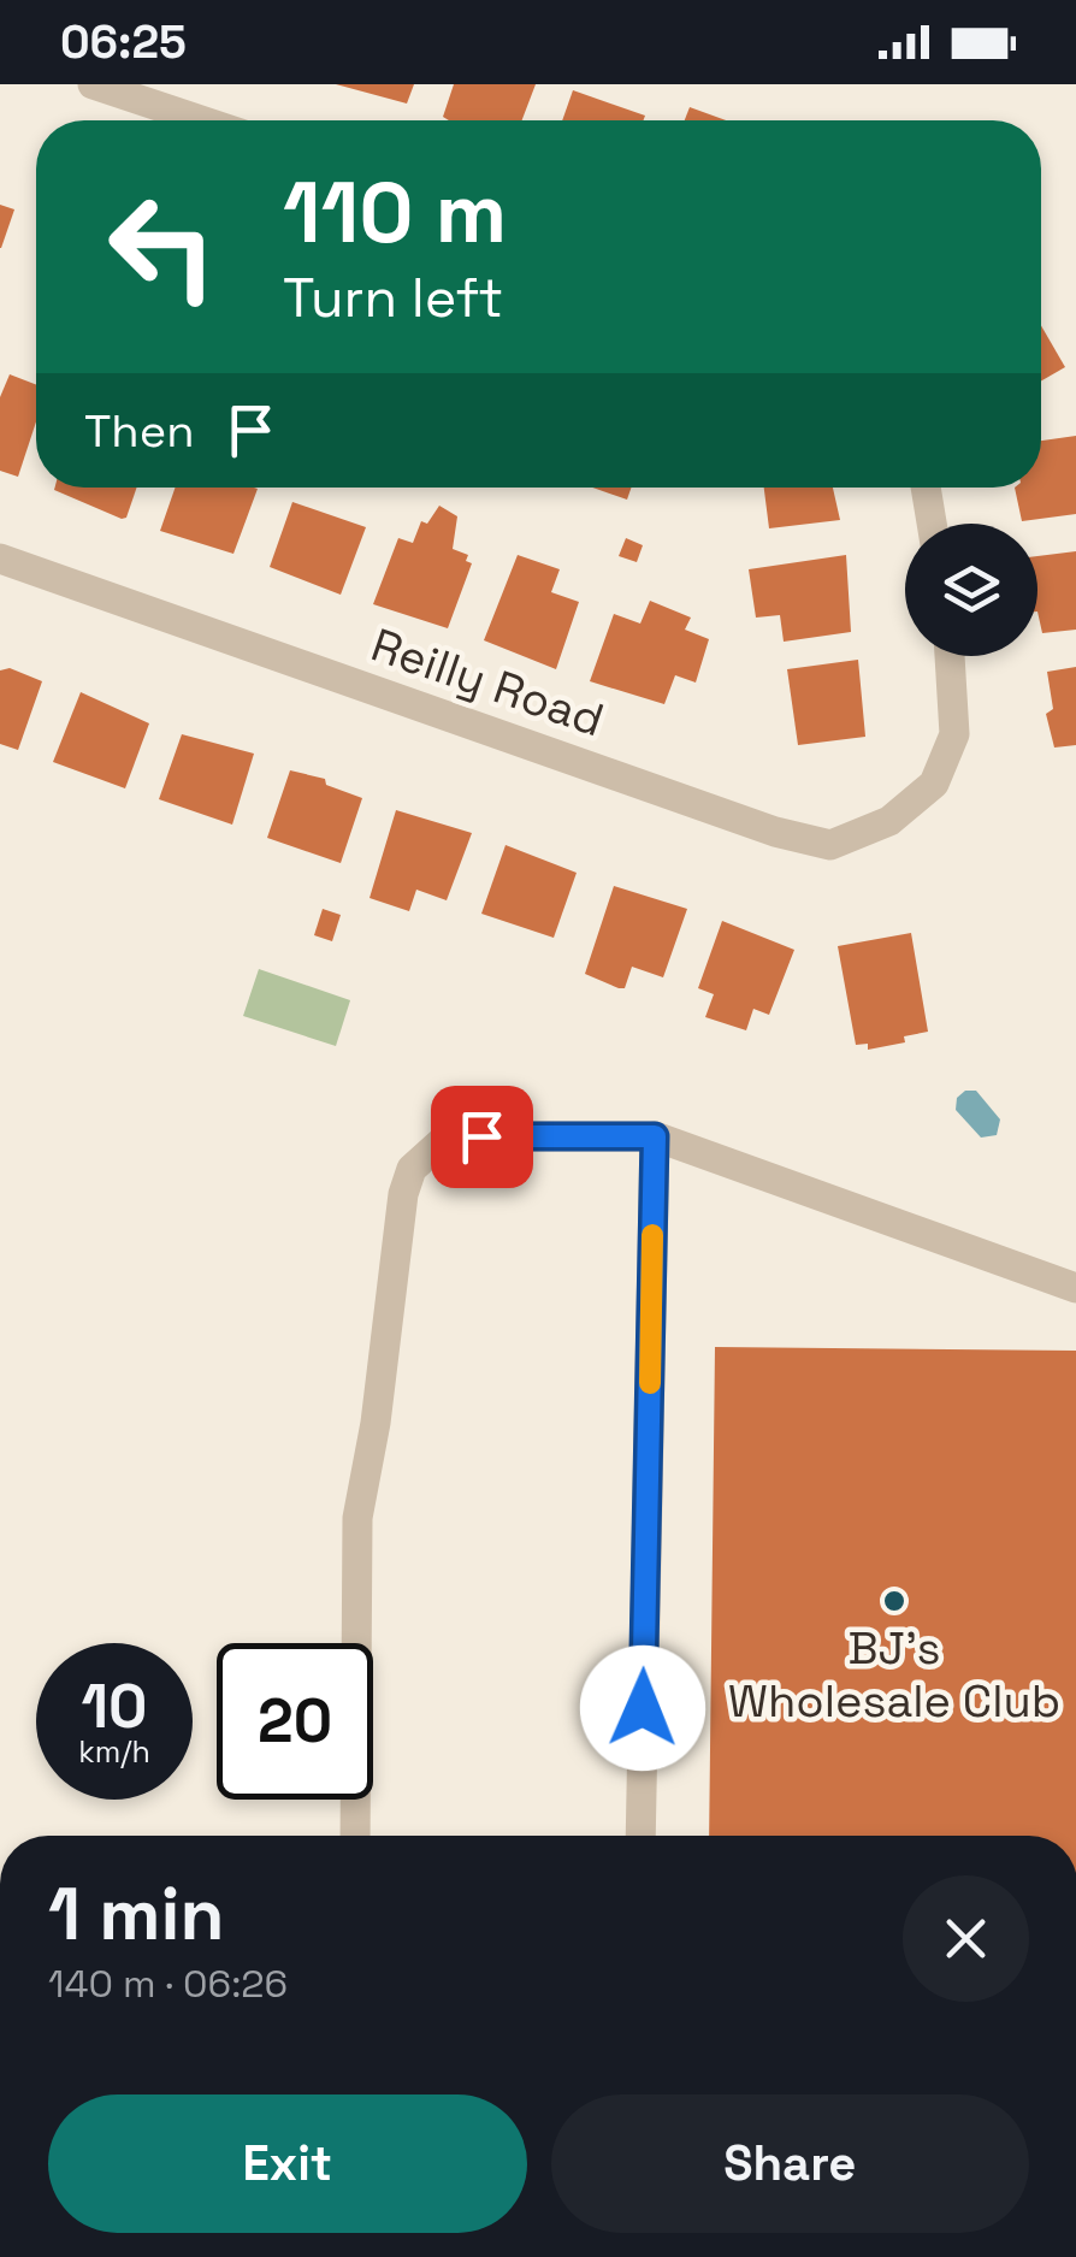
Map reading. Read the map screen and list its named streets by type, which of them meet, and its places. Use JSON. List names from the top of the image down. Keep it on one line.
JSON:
{"streets":{"street":["Reilly Road"]},"places":["BJ's Wholesale Club"],"page":{"status":"06:25","turn":["110 m","Turn left"],"then":"Then","speed":"10 km/h","limit":"20","heading":["1 min","140 m · 06:26"],"buttons":["Exit","Share"]}}
